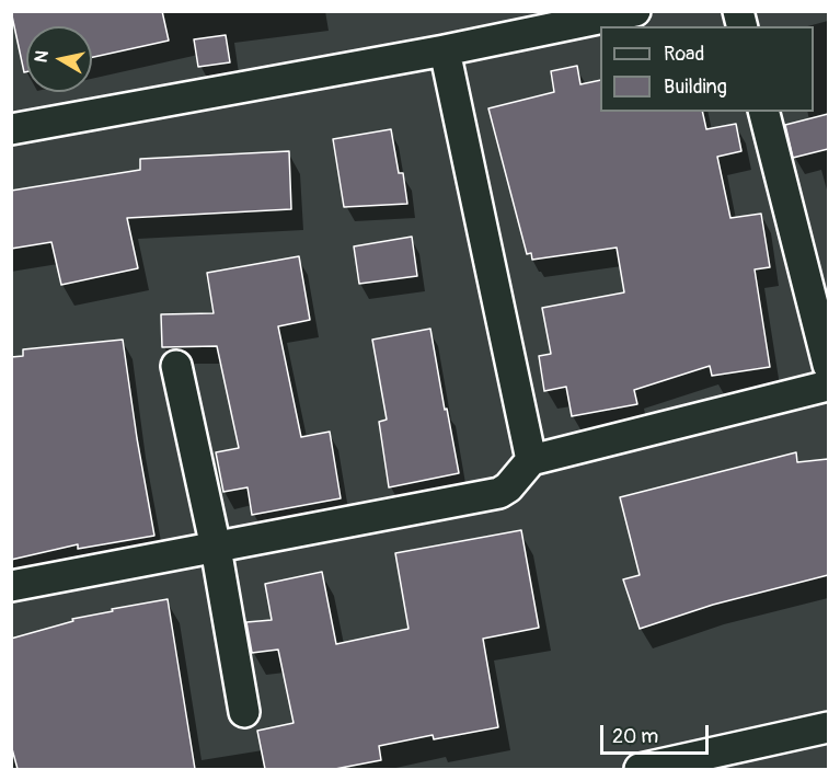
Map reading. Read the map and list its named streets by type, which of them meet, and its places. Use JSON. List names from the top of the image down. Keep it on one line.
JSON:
{"legend":["Road","Building"],"scale_bar":"20 m","north":"left"}
